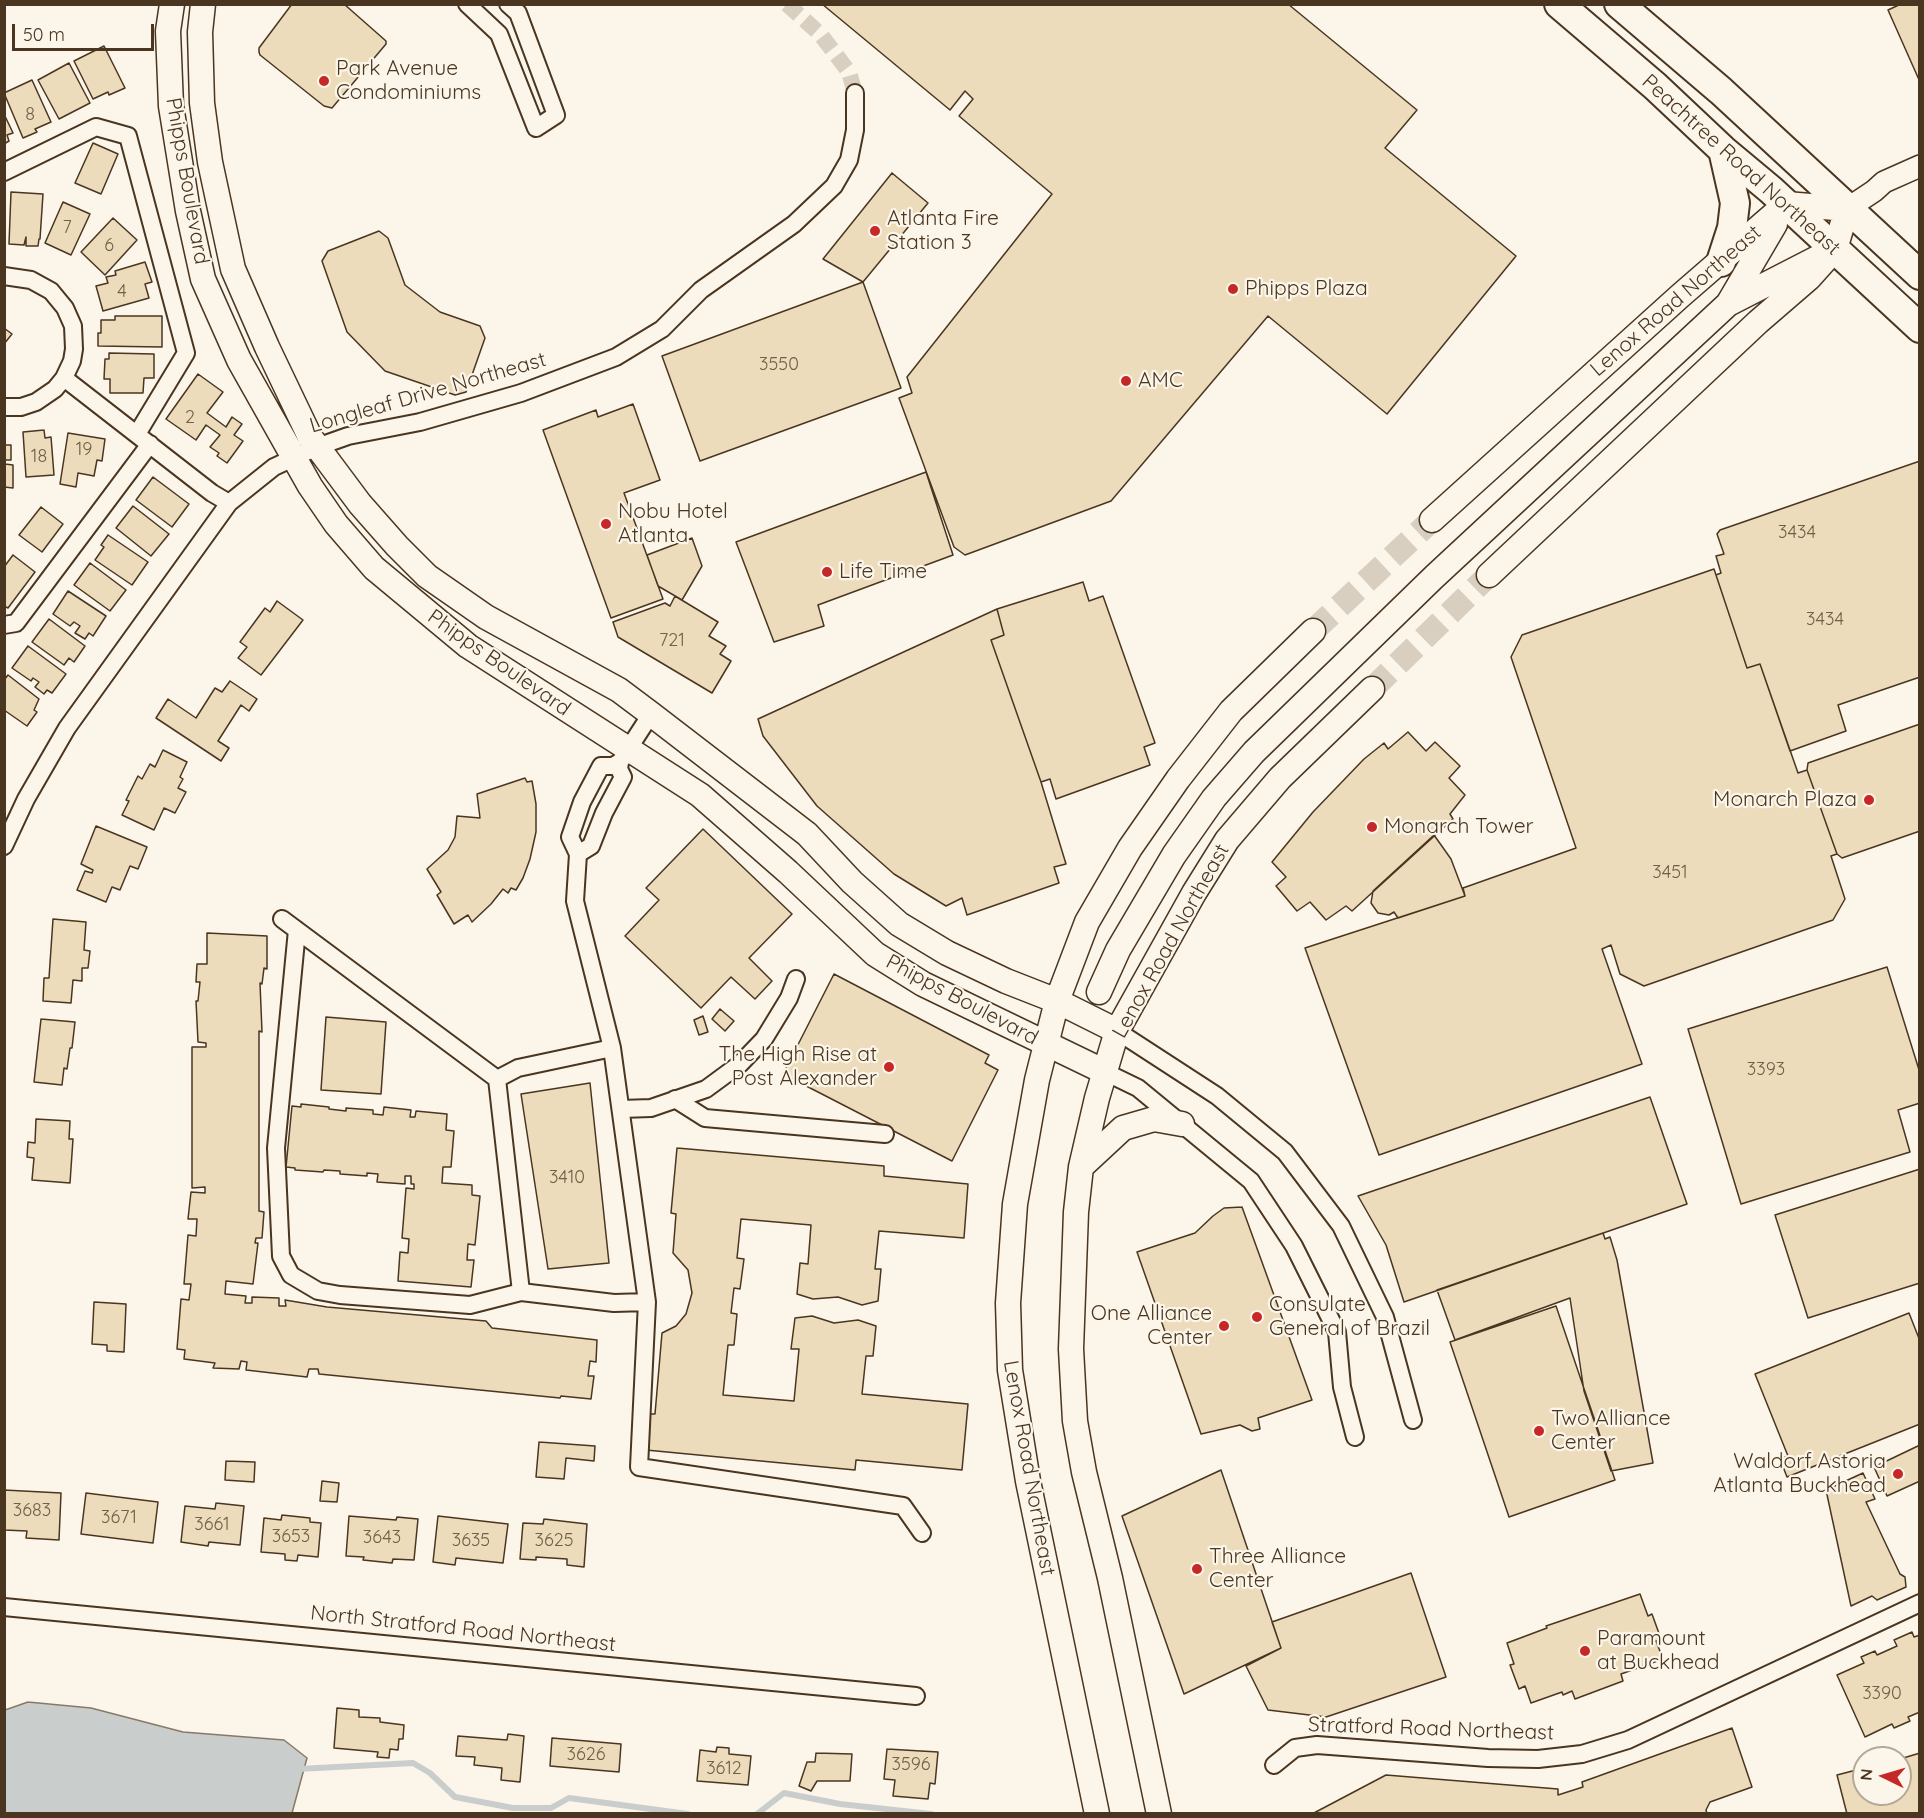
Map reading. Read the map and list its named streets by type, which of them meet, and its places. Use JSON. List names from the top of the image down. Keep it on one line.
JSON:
{"streets":{"highway":["Peachtree Road Northeast"],"main road":["Phipps Boulevard","Lenox Road Northeast"],"street":["Longleaf Drive Northeast","North Stratford Road Northeast","Stratford Road Northeast"]},"crossings":[["Peachtree Road Northeast","Lenox Road Northeast"],["Phipps Boulevard","Lenox Road Northeast"],["Phipps Boulevard","Longleaf Drive Northeast"]],"places":["Park Avenue Condominiums","Atlanta Fire Station 3","Phipps Plaza","AMC","Nobu Hotel Atlanta","Life Time","Monarch Plaza","Monarch Tower","The High Rise at Post Alexander","Consulate General of Brazil","One Alliance Center","Two Alliance Center","Waldorf Astoria Atlanta Buckhead","Three Alliance Center","Paramount at Buckhead"],"house_numbers":["8","7","6","4","3550","2","19","18","3434","3434","721","3451","3393","3410","3683","3671","3661","3653","3643","3635","3625","3390","3626","3596","3612"],"scale_bar":"50 m","north":"left"}
